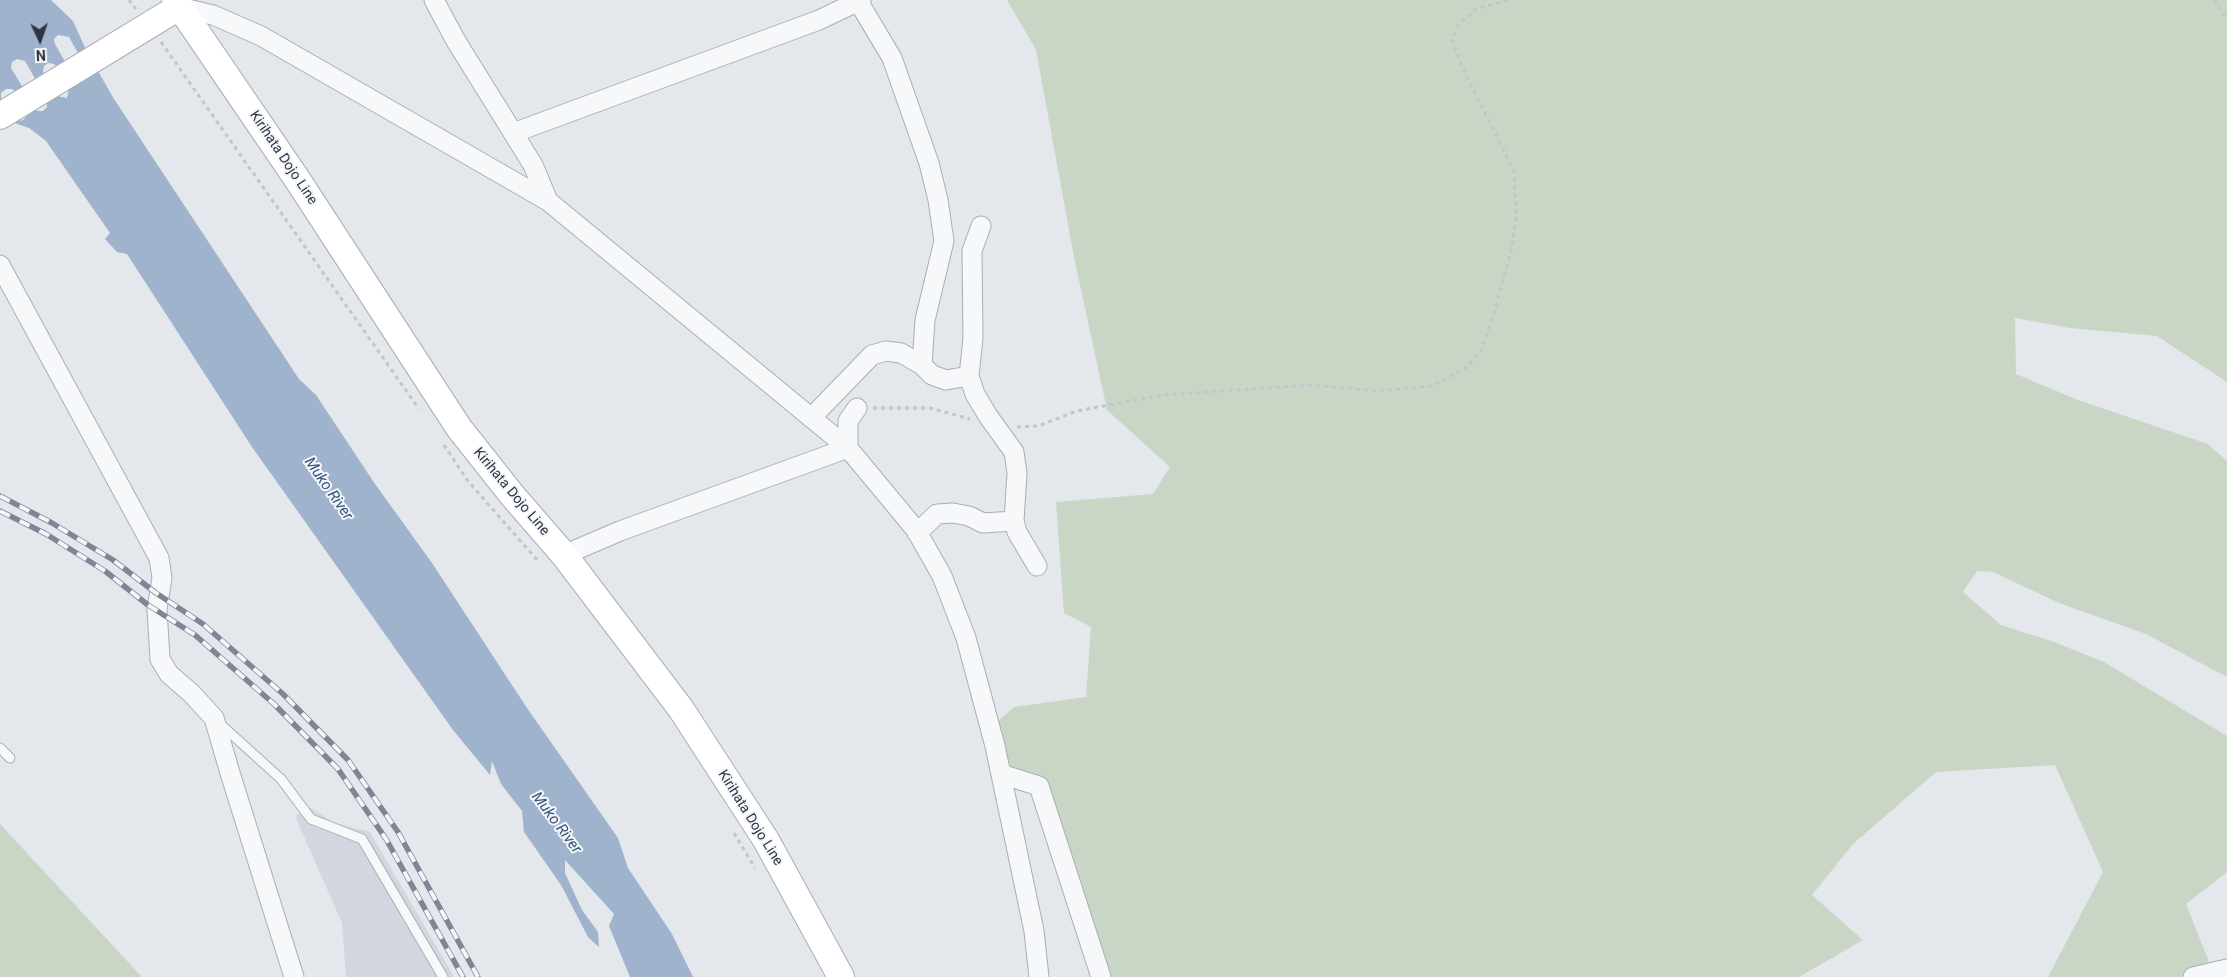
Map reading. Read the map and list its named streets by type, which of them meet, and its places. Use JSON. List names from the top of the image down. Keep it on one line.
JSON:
{"streets":{"main road":["Kirihata Dojo Line"]},"water":["Muko River"],"north":"bottom"}
